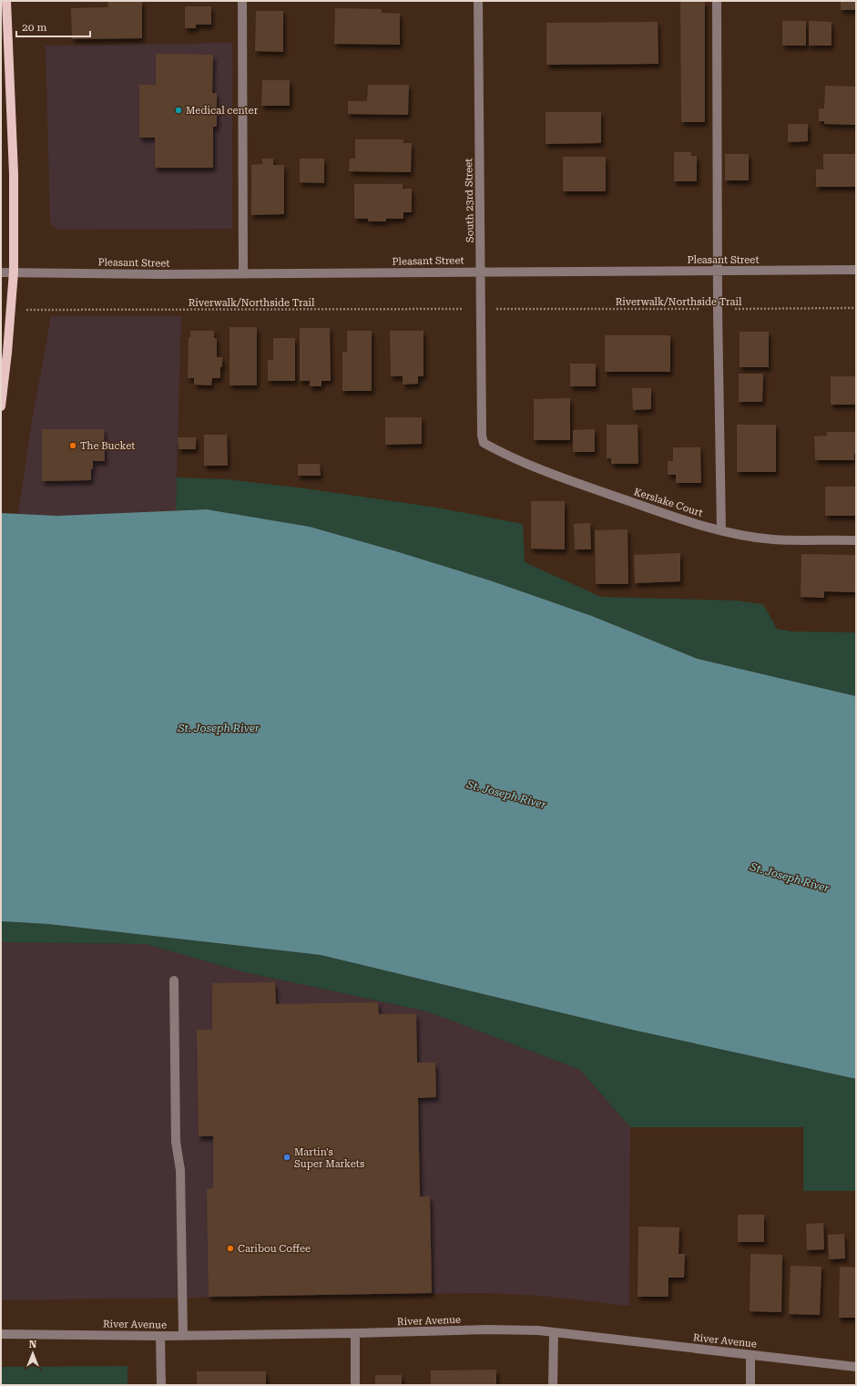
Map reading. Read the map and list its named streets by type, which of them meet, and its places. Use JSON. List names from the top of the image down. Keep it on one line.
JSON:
{"streets":{"street":["South 23rd Street","Pleasant Street","Kerslake Court","River Avenue"],"path":["Riverwalk/Northside Trail"]},"crossings":[["South 23rd Street","Pleasant Street"],["South 23rd Street","Kerslake Court"]],"water":["St. Joseph River"],"places":["Medical center","The Bucket","Martin's Super Markets","Caribou Coffee"],"scale_bar":"20 m","north":"top"}
